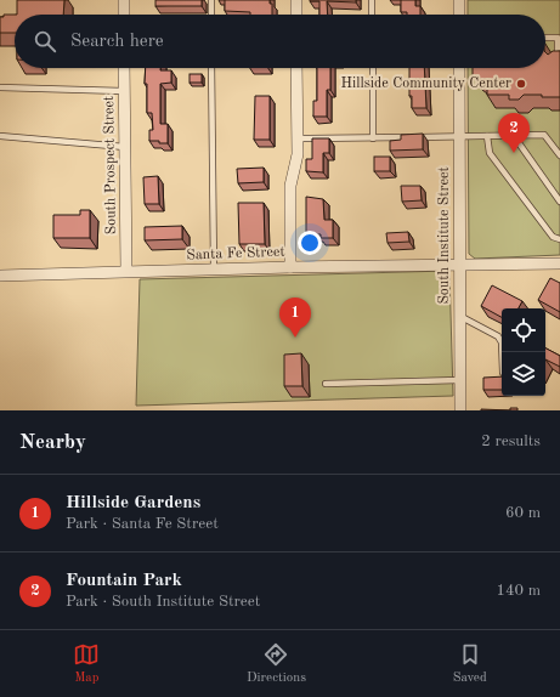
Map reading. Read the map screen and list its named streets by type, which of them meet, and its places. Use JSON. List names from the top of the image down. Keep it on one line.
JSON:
{"streets":{"street":["South Prospect Street","South Institute Street","Santa Fe Street"]},"crossings":[["South Prospect Street","Santa Fe Street"],["South Institute Street","Santa Fe Street"]],"places":["Hillside Community Center"],"page":{"search":"Search here","pins":["2","1"],"heading":["Nearby","2 results"],"list":[{"mark":"1","name":"Hillside Gardens","note":"Park · Santa Fe Street","value":"60 m"},{"mark":"2","name":"Fountain Park","note":"Park · South Institute Street","value":"140 m"}],"nav":["Map","Directions","Saved"]}}
